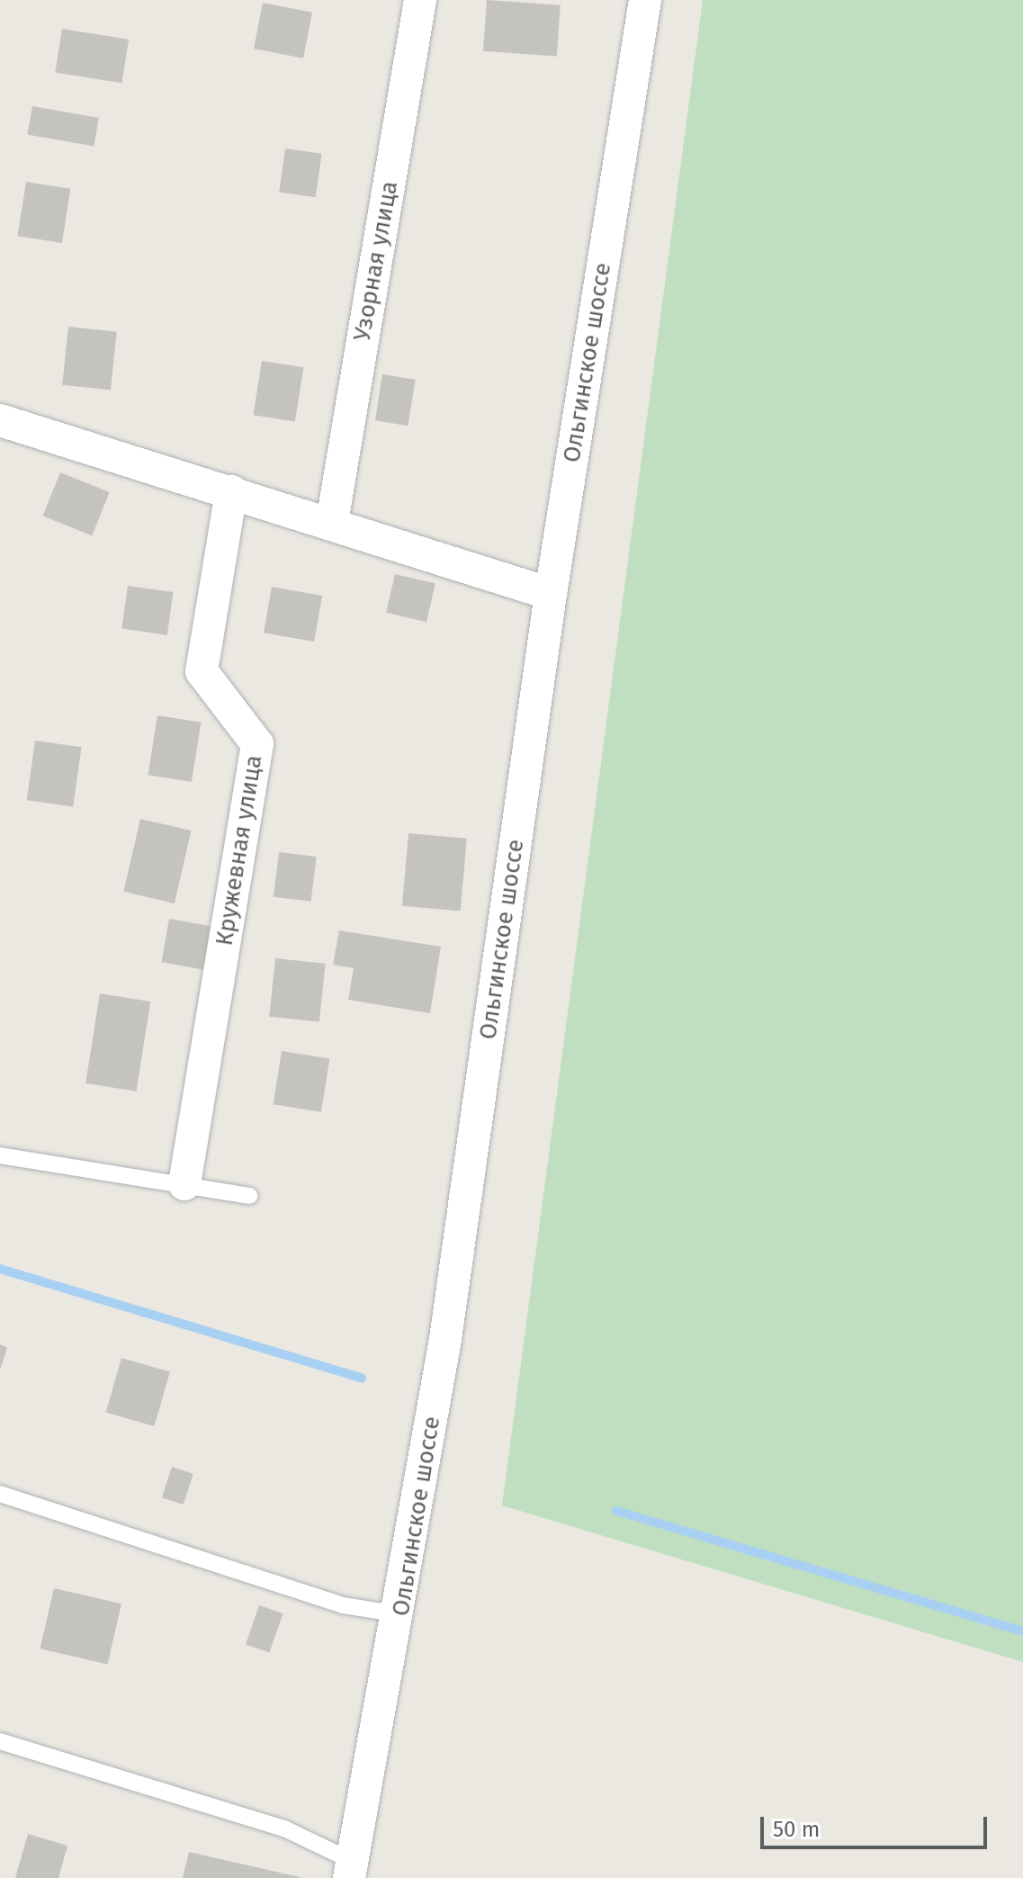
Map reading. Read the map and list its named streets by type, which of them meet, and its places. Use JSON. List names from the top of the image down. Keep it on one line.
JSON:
{"streets":{"street":["Узорная улица","Ольгинское шоссе","Кружевная улица"]},"scale_bar":"50 m"}
